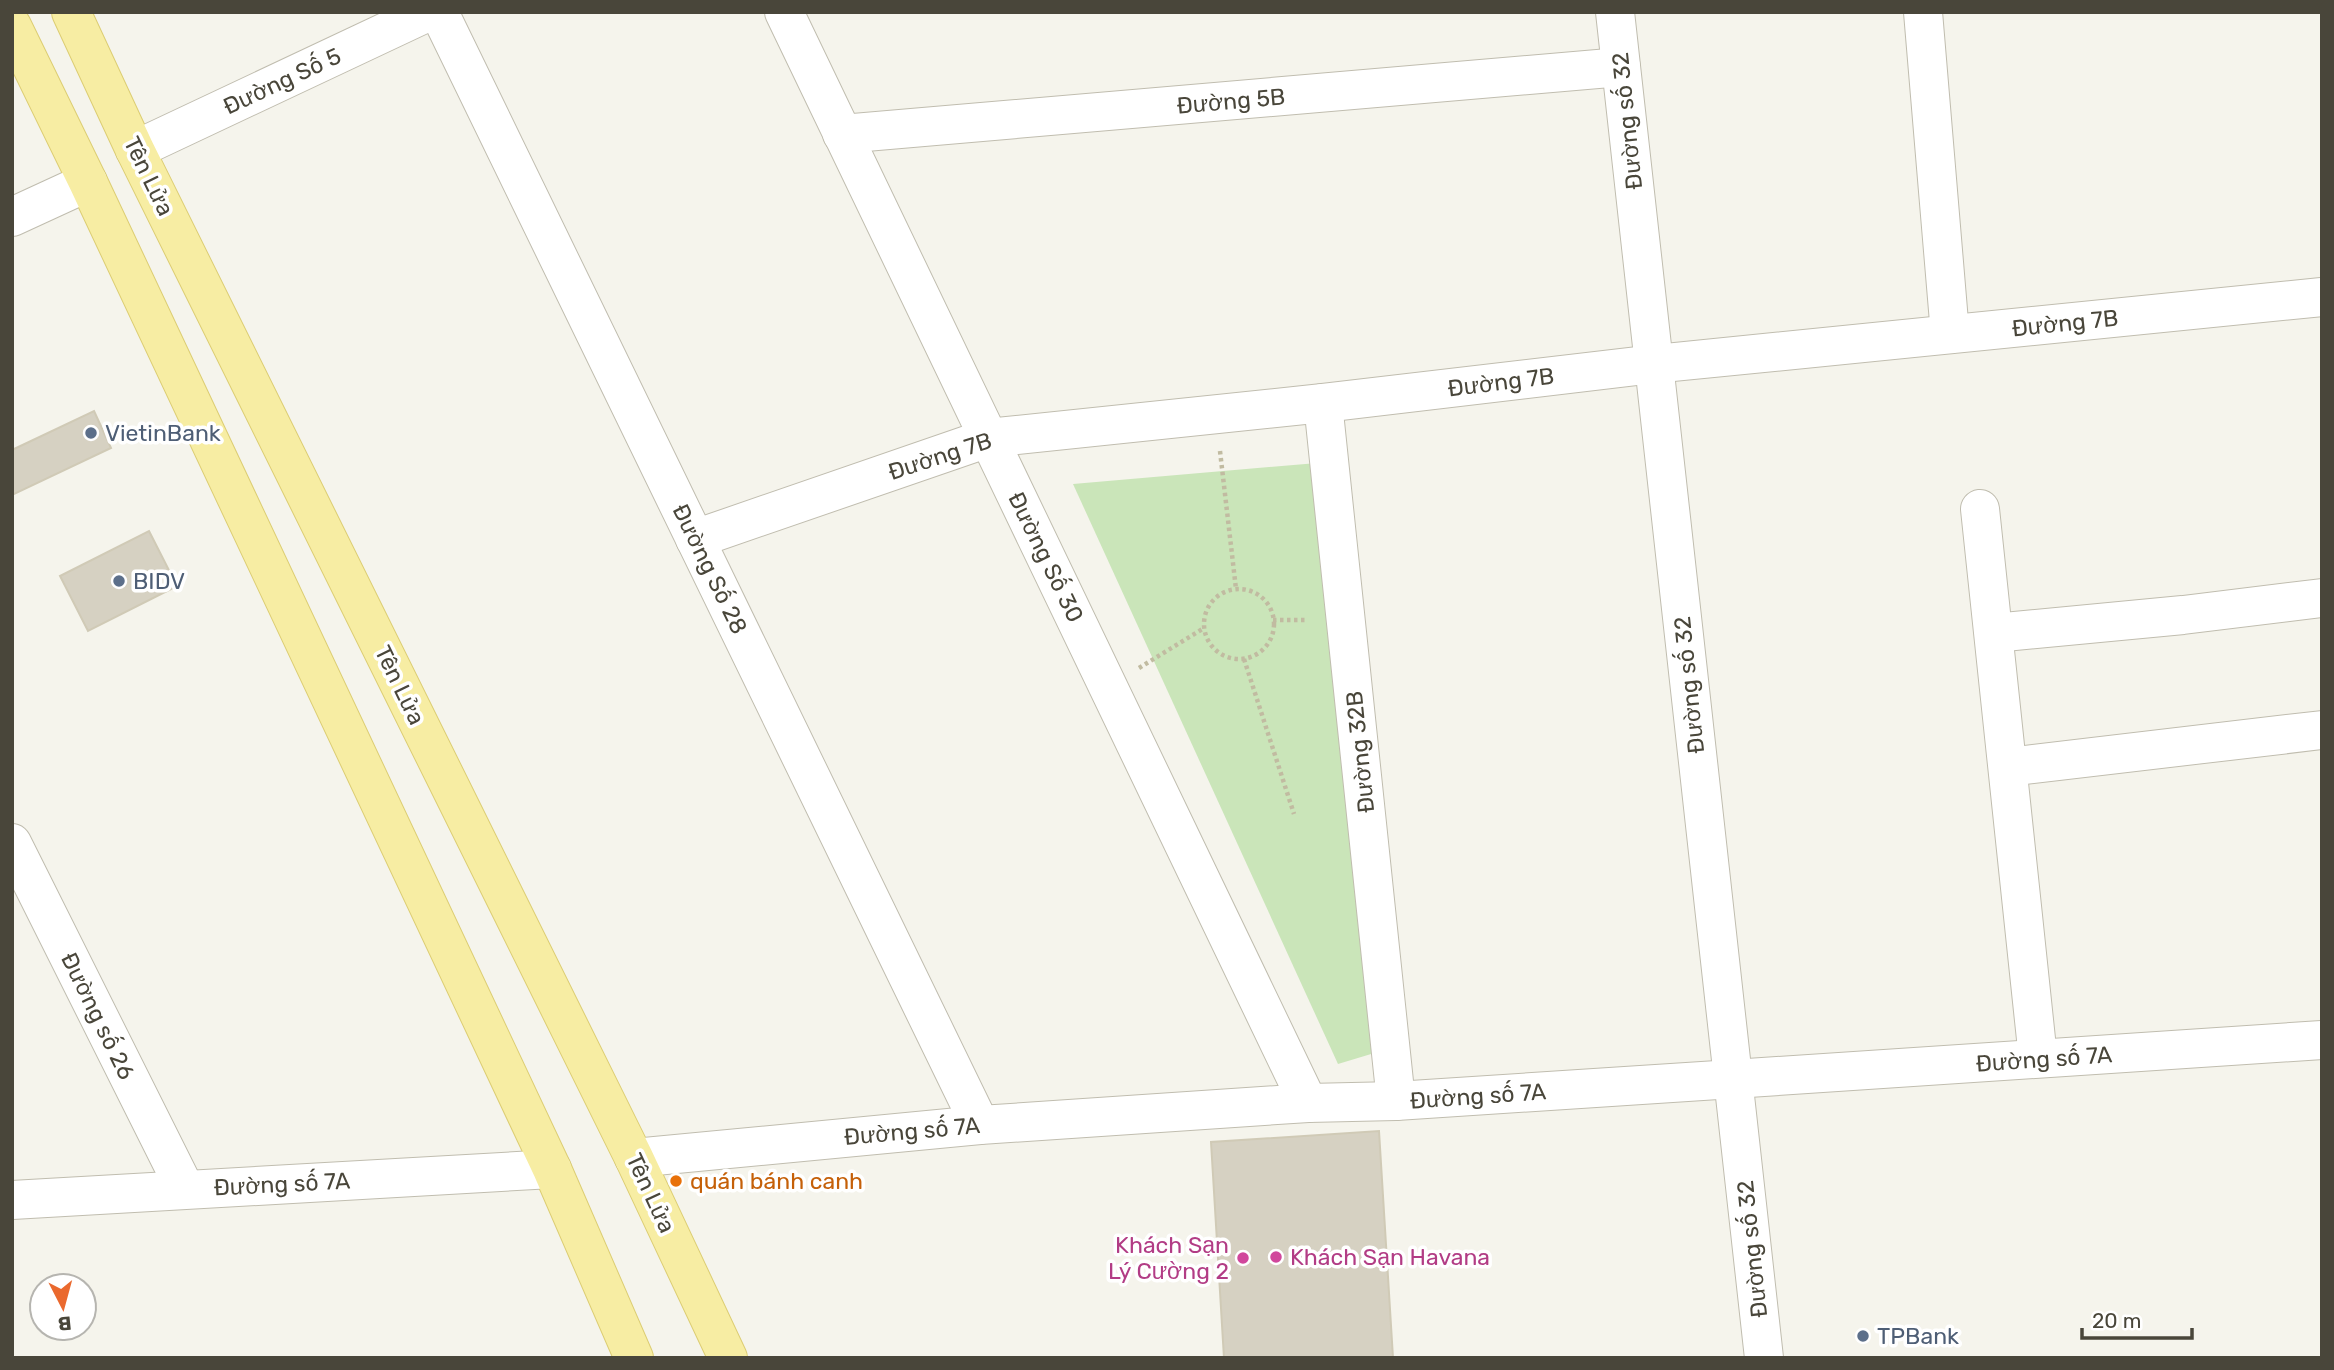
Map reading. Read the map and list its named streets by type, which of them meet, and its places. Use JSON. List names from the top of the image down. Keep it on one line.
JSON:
{"streets":{"main road":["Tên Lửa"],"street":["Đường Số 5","Đường 5B","Đường số 32","Đường 7B","Đường Số 30","Đường Số 28","Đường 32B","Đường số 26","Đường số 7A"]},"crossings":[["Đường Số 5","Tên Lửa"],["Đường 5B","Đường số 32"],["Đường 5B","Đường Số 30"],["Đường số 32","Đường 7B"],["Đường số 32","Đường số 7A"],["Tên Lửa","Đường số 7A"],["Đường 7B","Đường Số 30"],["Đường 7B","Đường Số 28"],["Đường 7B","Đường 32B"],["Đường Số 30","Đường số 7A"],["Đường Số 28","Đường số 7A"],["Đường 32B","Đường số 7A"],["Đường số 26","Đường số 7A"]],"places":["VietinBank","BIDV","quán bánh canh","Khách Sạn Havana","Khách Sạn Lý Cường 2","TPBank"],"scale_bar":"20 m","north":"bottom"}
